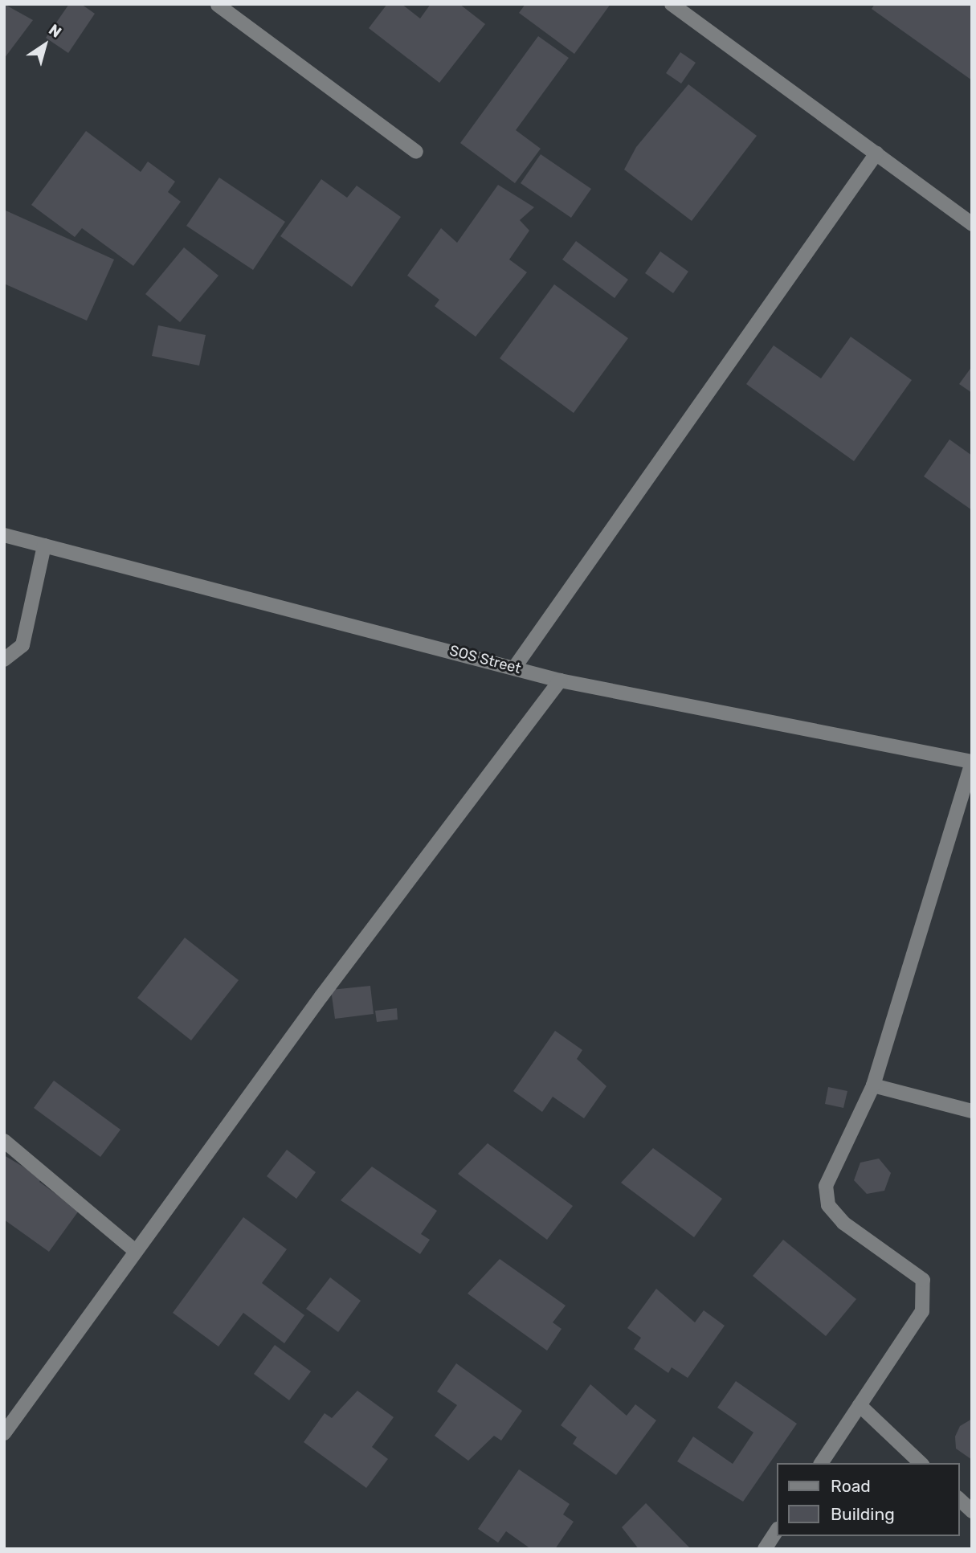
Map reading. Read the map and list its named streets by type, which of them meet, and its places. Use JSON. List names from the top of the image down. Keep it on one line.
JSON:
{"streets":{"street":["SOS Street"]},"legend":["Road","Building"],"north":"top right"}
